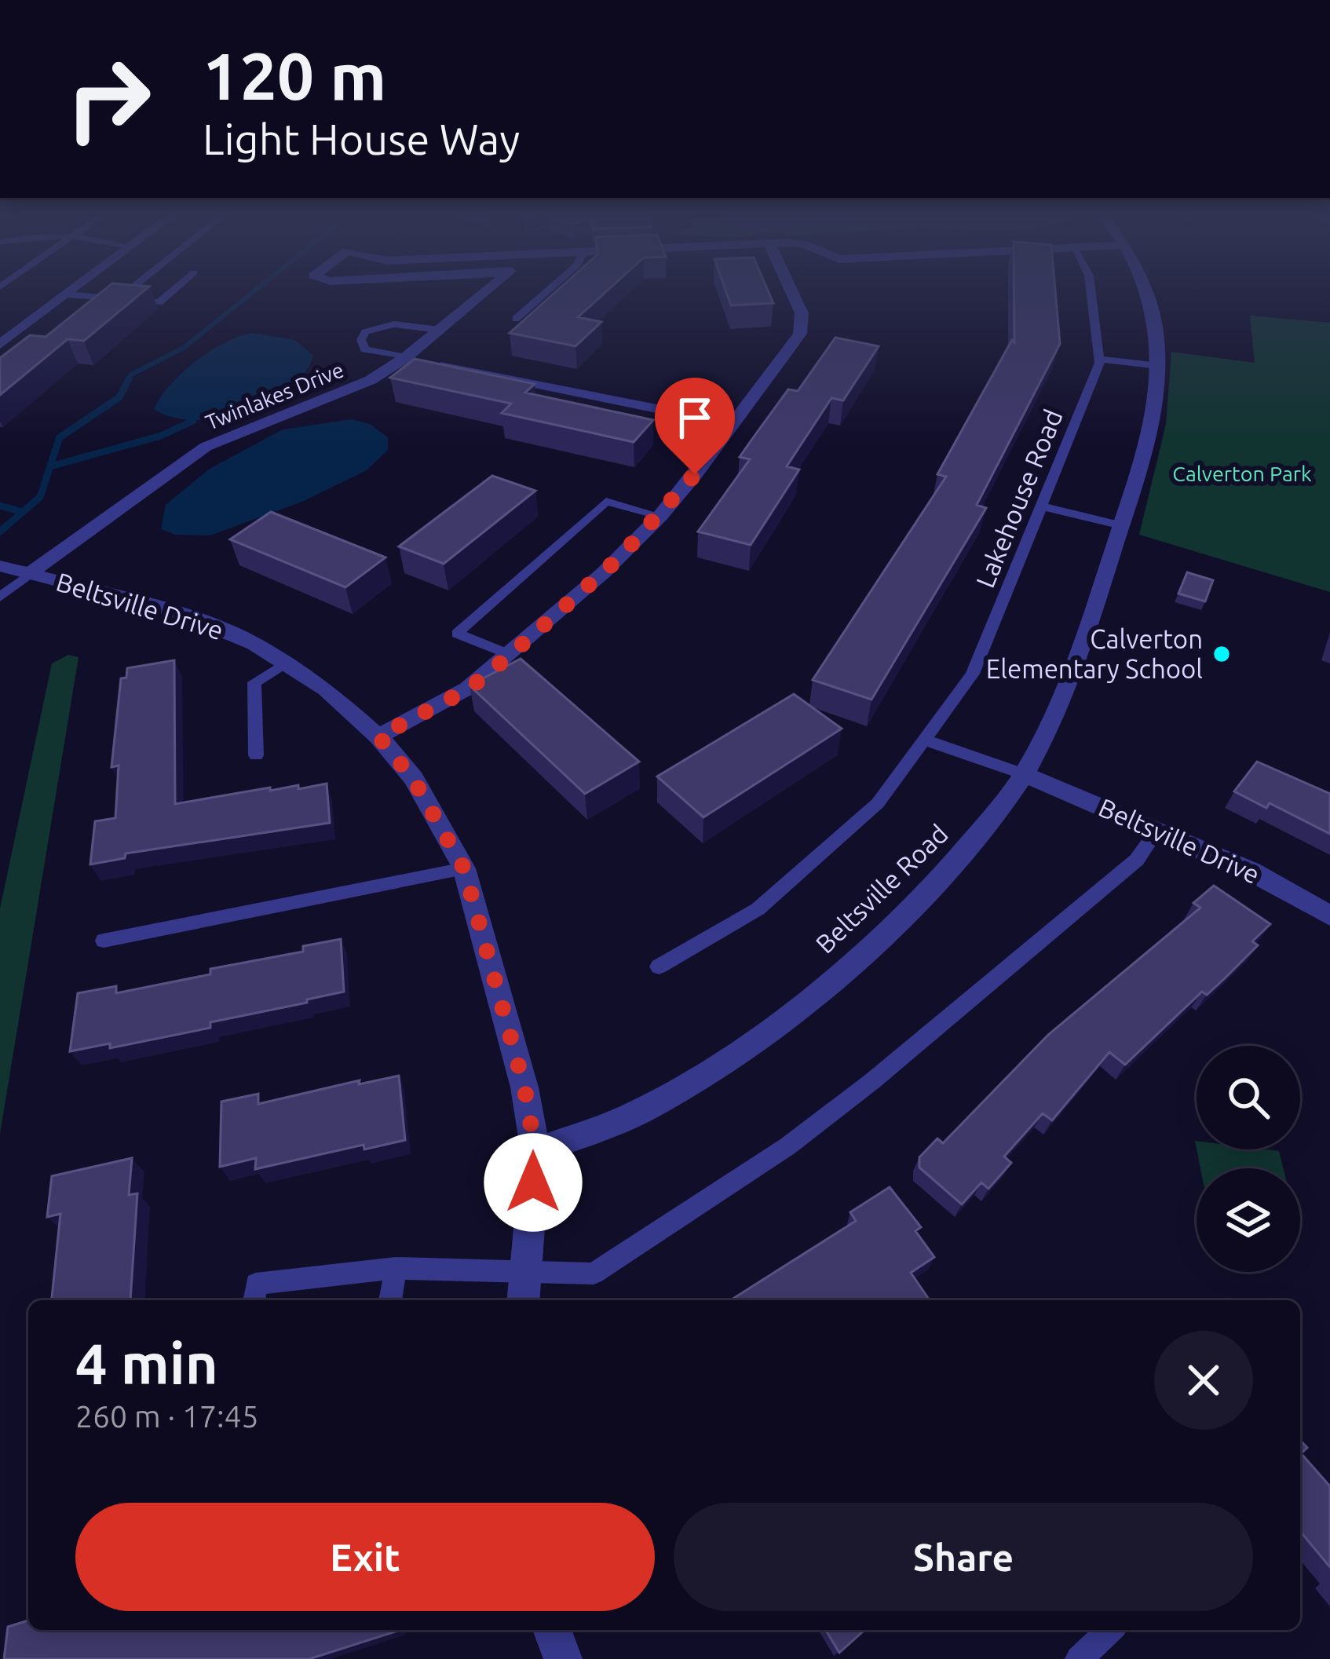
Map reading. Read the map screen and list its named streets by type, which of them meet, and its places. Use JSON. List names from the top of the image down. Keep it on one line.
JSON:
{"streets":{"street":["Twinlakes Drive","Beltsville Drive","Beltsville Road"],"lane":["Lakehouse Road"]},"crossings":[["Twinlakes Drive","Beltsville Drive"],["Beltsville Drive","Beltsville Road"]],"parks":["Calverton Park"],"places":["Calverton Elementary School"],"page":{"turn":["120 m","Light House Way"],"heading":["4 min","260 m · 17:45"],"buttons":["Exit","Share"]}}
